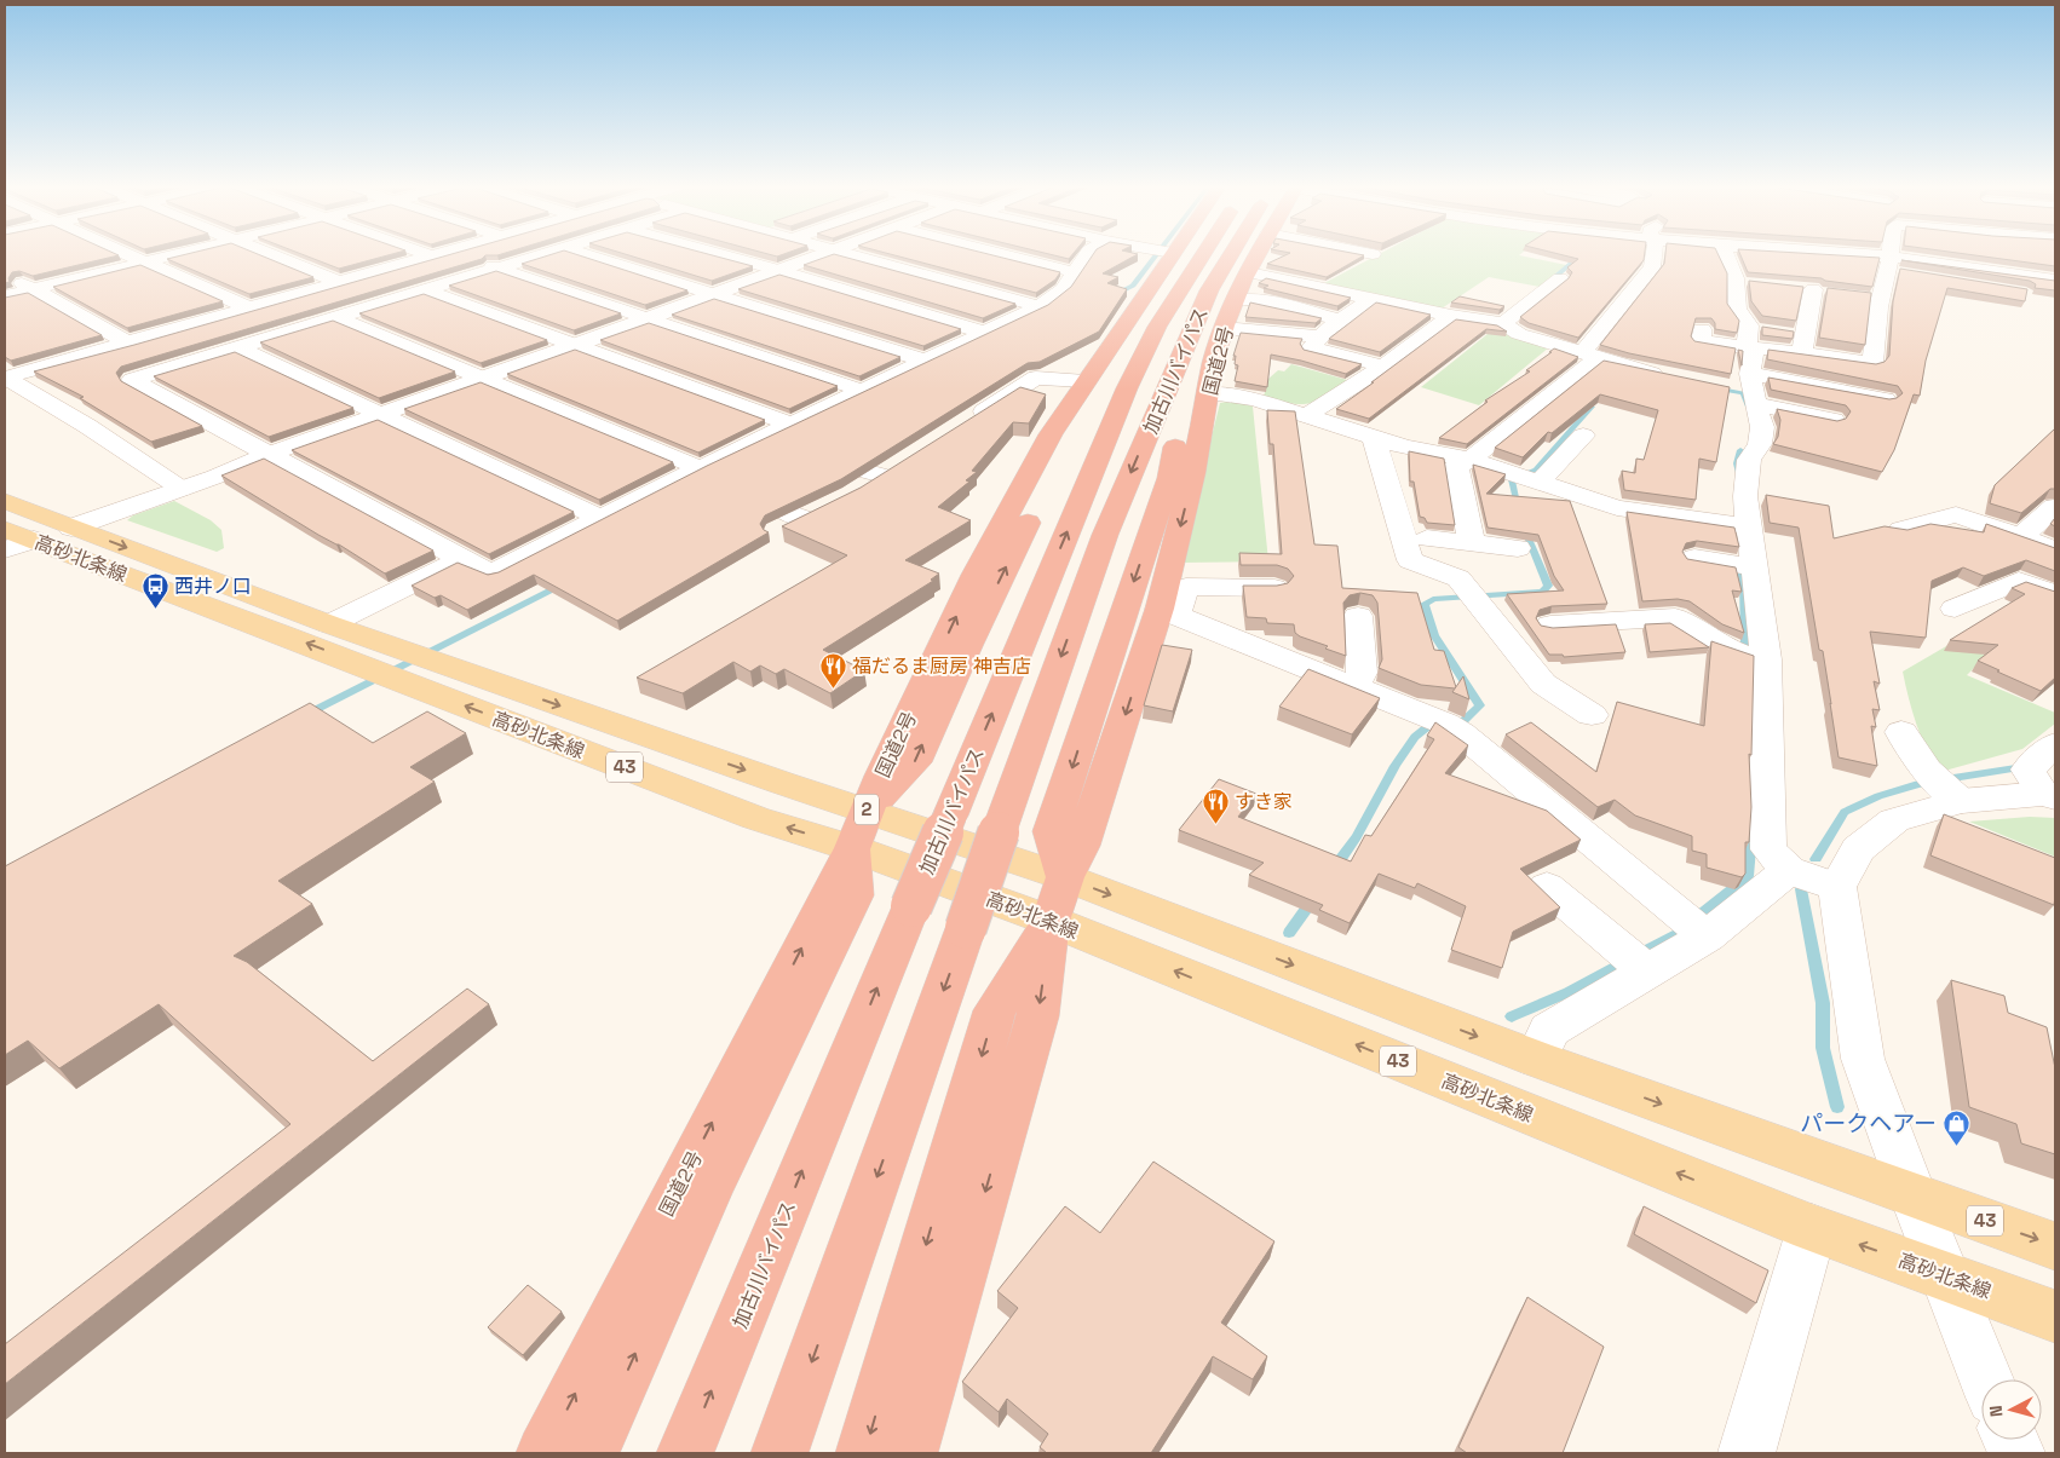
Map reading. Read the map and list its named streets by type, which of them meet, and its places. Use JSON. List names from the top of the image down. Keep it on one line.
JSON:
{"streets":{"highway":["国道2号","加古川バイパス","2"],"main road":["高砂北条線","43"]},"crossings":[["国道2号","加古川バイパス"],["国道2号","高砂北条線"]],"places":{"bus stop":["西井ノ口"],"restaurant":["福だるま厨房 神吉店","すき家"],"shop":["パークヘアー"]},"north":"left"}
